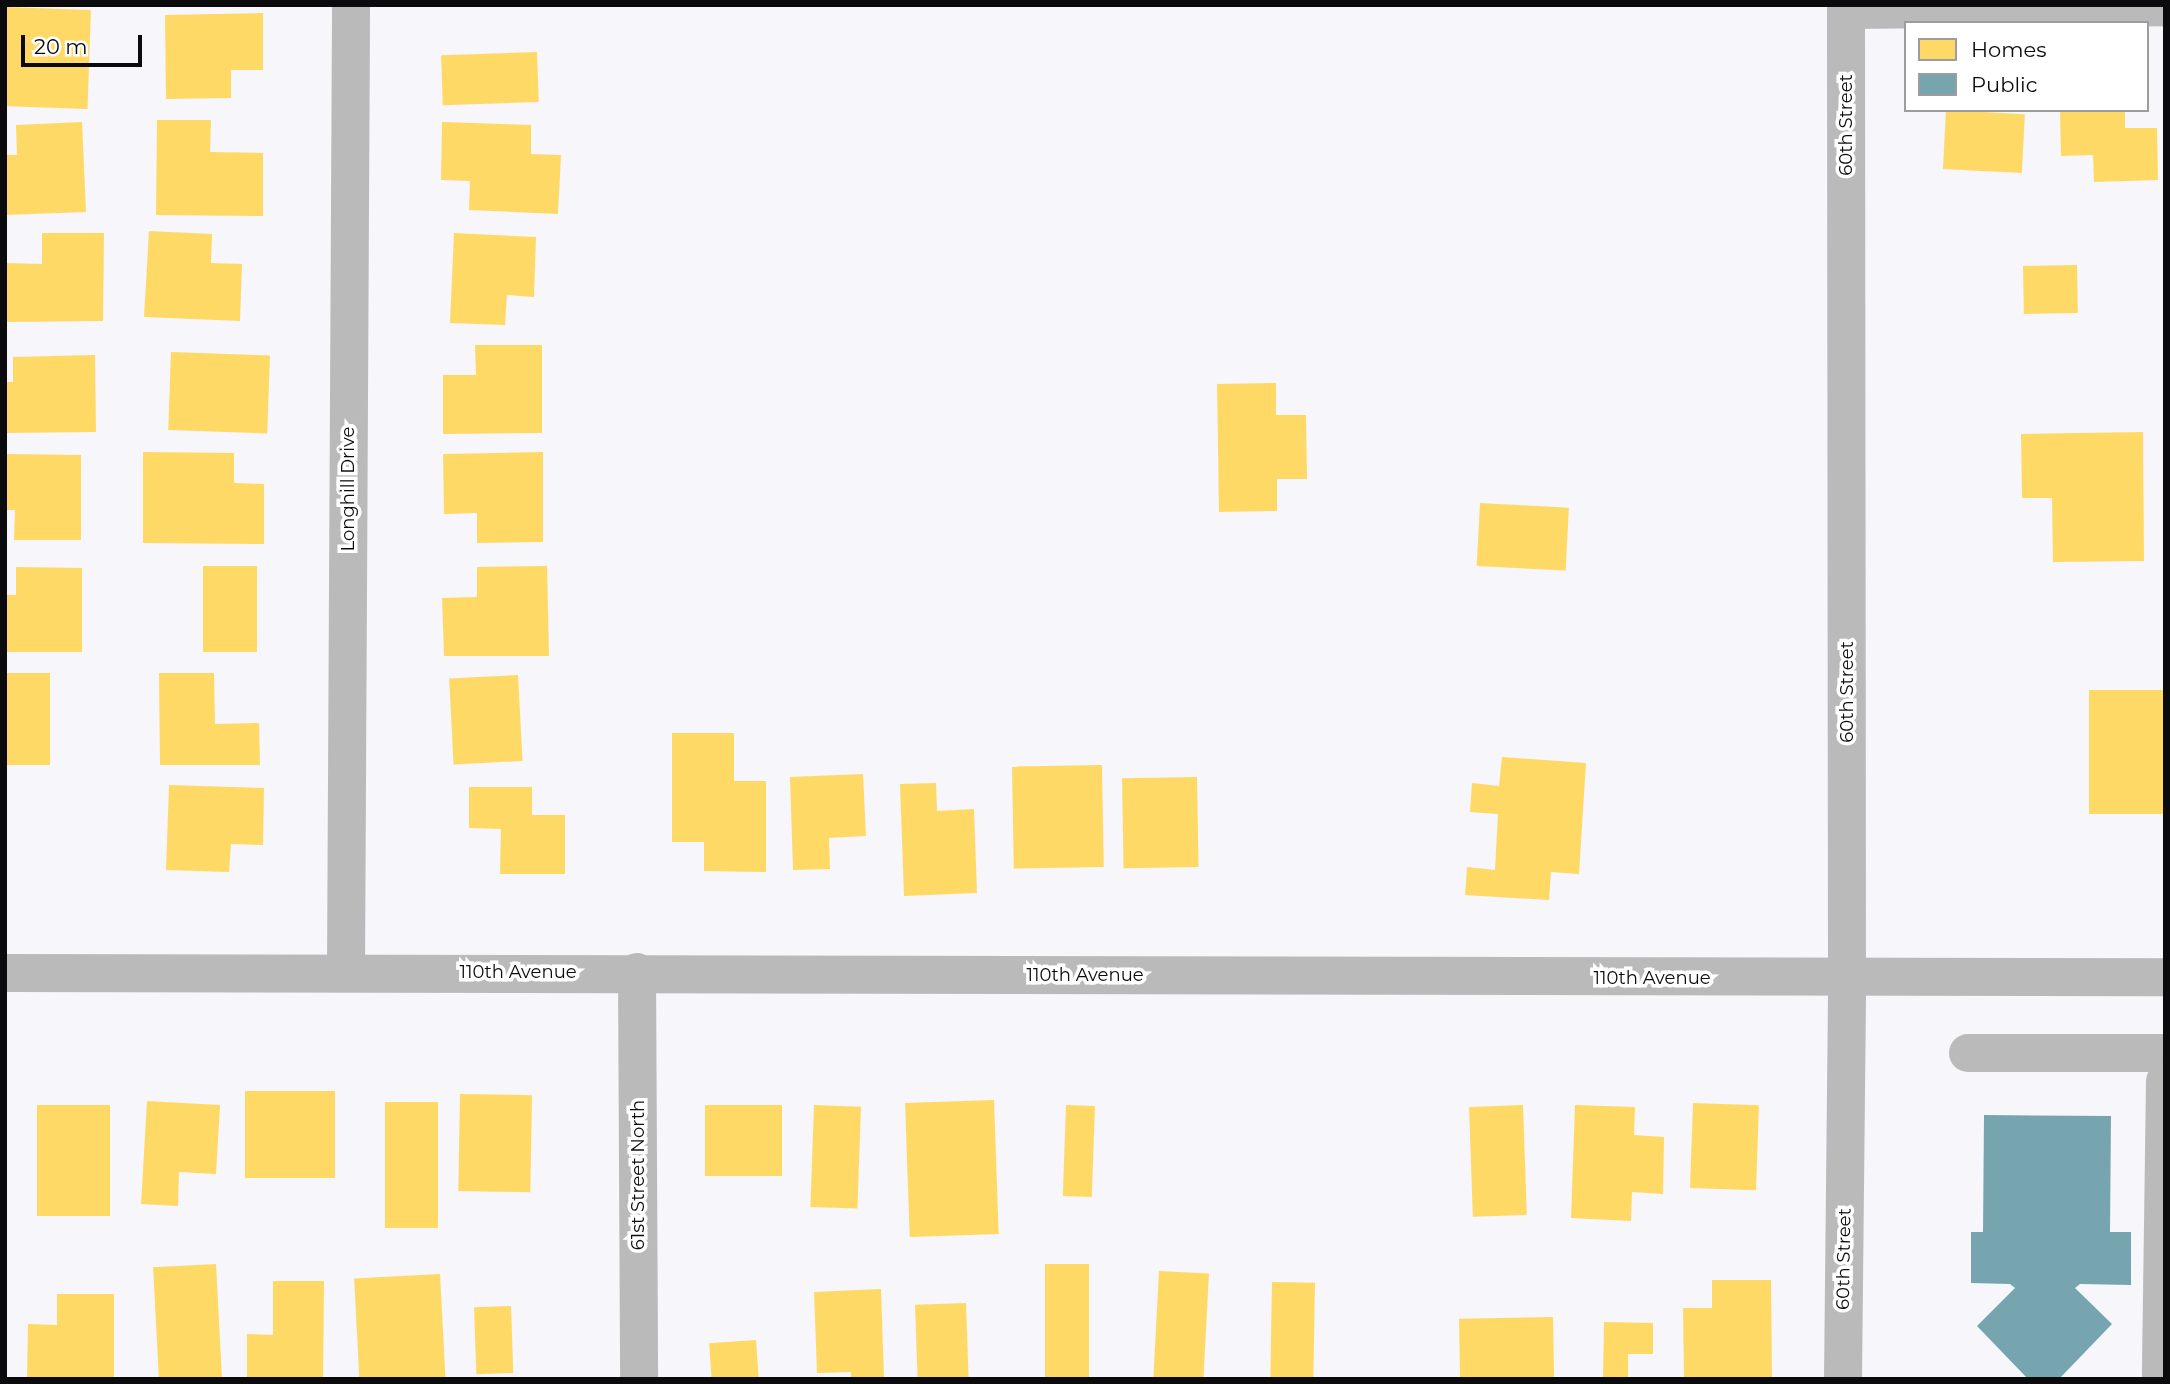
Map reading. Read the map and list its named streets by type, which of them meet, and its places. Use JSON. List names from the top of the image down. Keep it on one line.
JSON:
{"streets":{"street":["60th Street","Longhill Drive","110th Avenue","61st Street North"]},"crossings":[["60th Street","110th Avenue"],["Longhill Drive","110th Avenue"],["110th Avenue","61st Street North"]],"legend":["Homes","Public"],"scale_bar":"20 m"}
